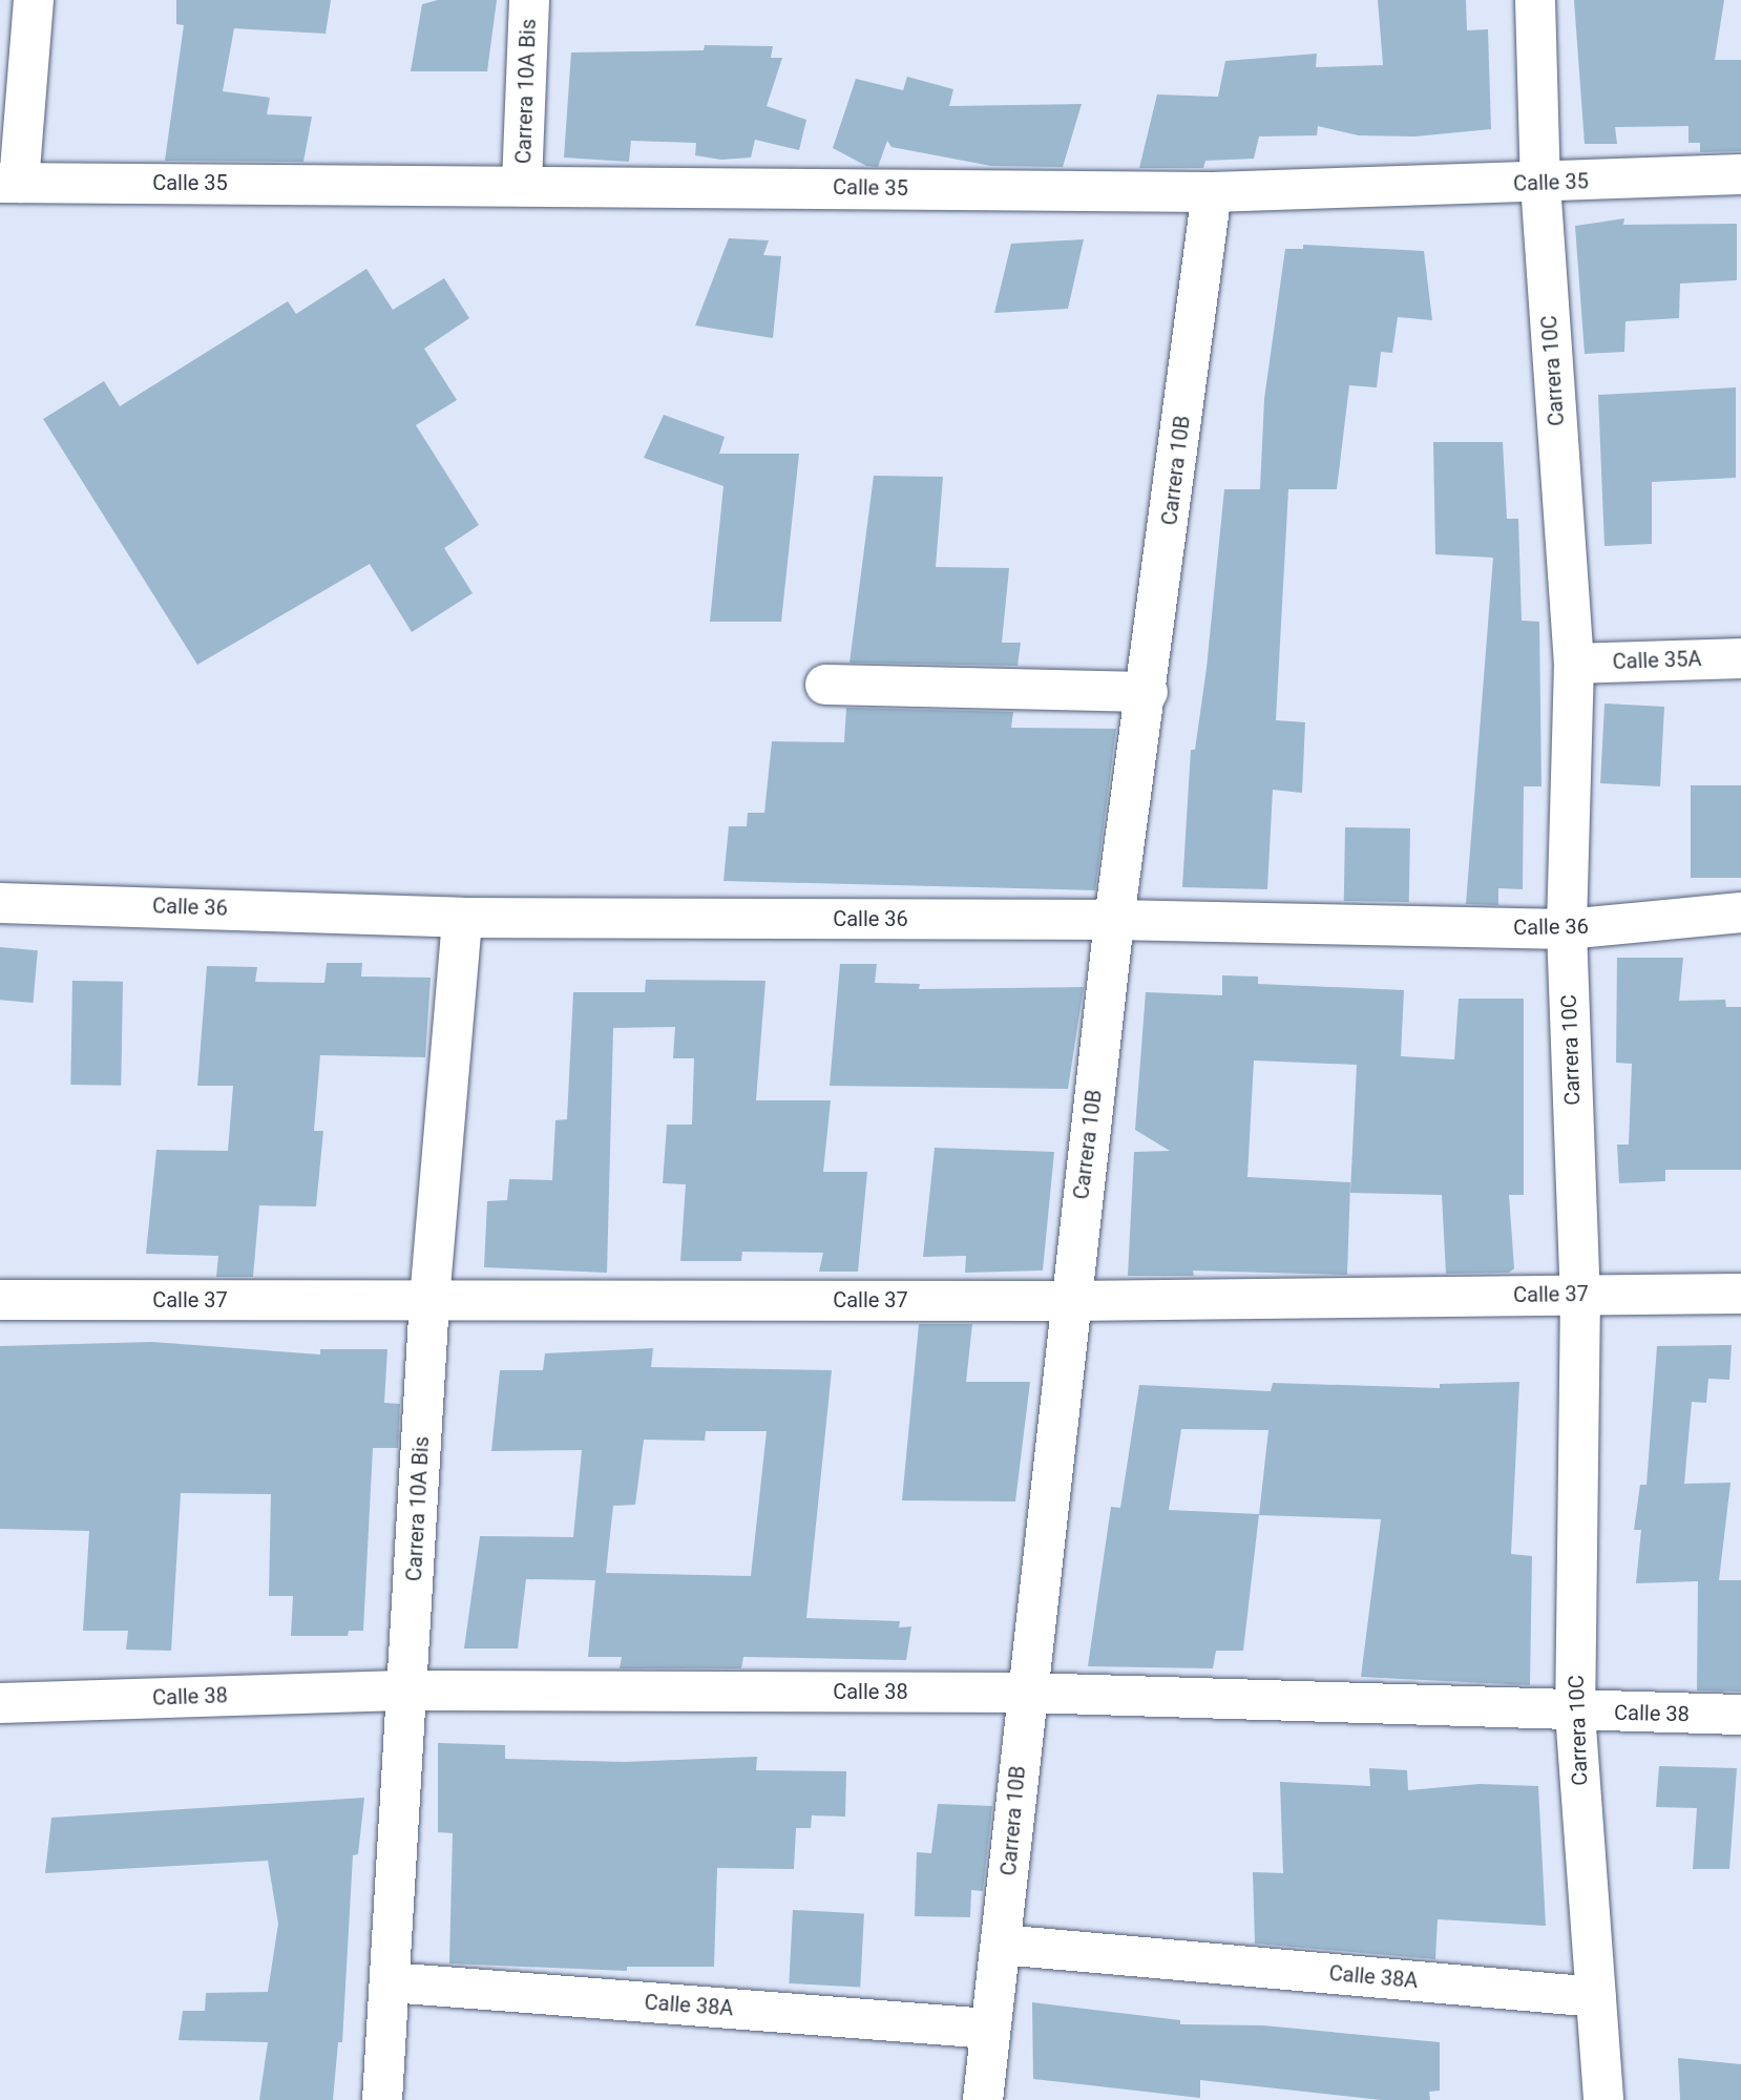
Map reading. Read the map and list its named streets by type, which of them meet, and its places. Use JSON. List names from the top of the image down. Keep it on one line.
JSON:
{"streets":{"street":["Carrera 10A Bis","Calle 35","Carrera 10C","Carrera 10B","Calle 35A","Calle 36","Calle 37","Calle 38","Calle 38A"]},"crossings":[["Carrera 10A Bis","Calle 35"],["Carrera 10A Bis","Calle 36"],["Carrera 10A Bis","Calle 37"],["Carrera 10A Bis","Calle 38"],["Carrera 10A Bis","Calle 38A"],["Calle 35","Carrera 10C"],["Calle 35","Carrera 10B"],["Carrera 10C","Calle 35A"],["Carrera 10C","Calle 36"],["Carrera 10C","Calle 37"],["Carrera 10C","Calle 38"],["Carrera 10C","Calle 38A"],["Carrera 10B","Calle 36"],["Carrera 10B","Calle 37"],["Carrera 10B","Calle 38"],["Carrera 10B","Calle 38A"]]}
